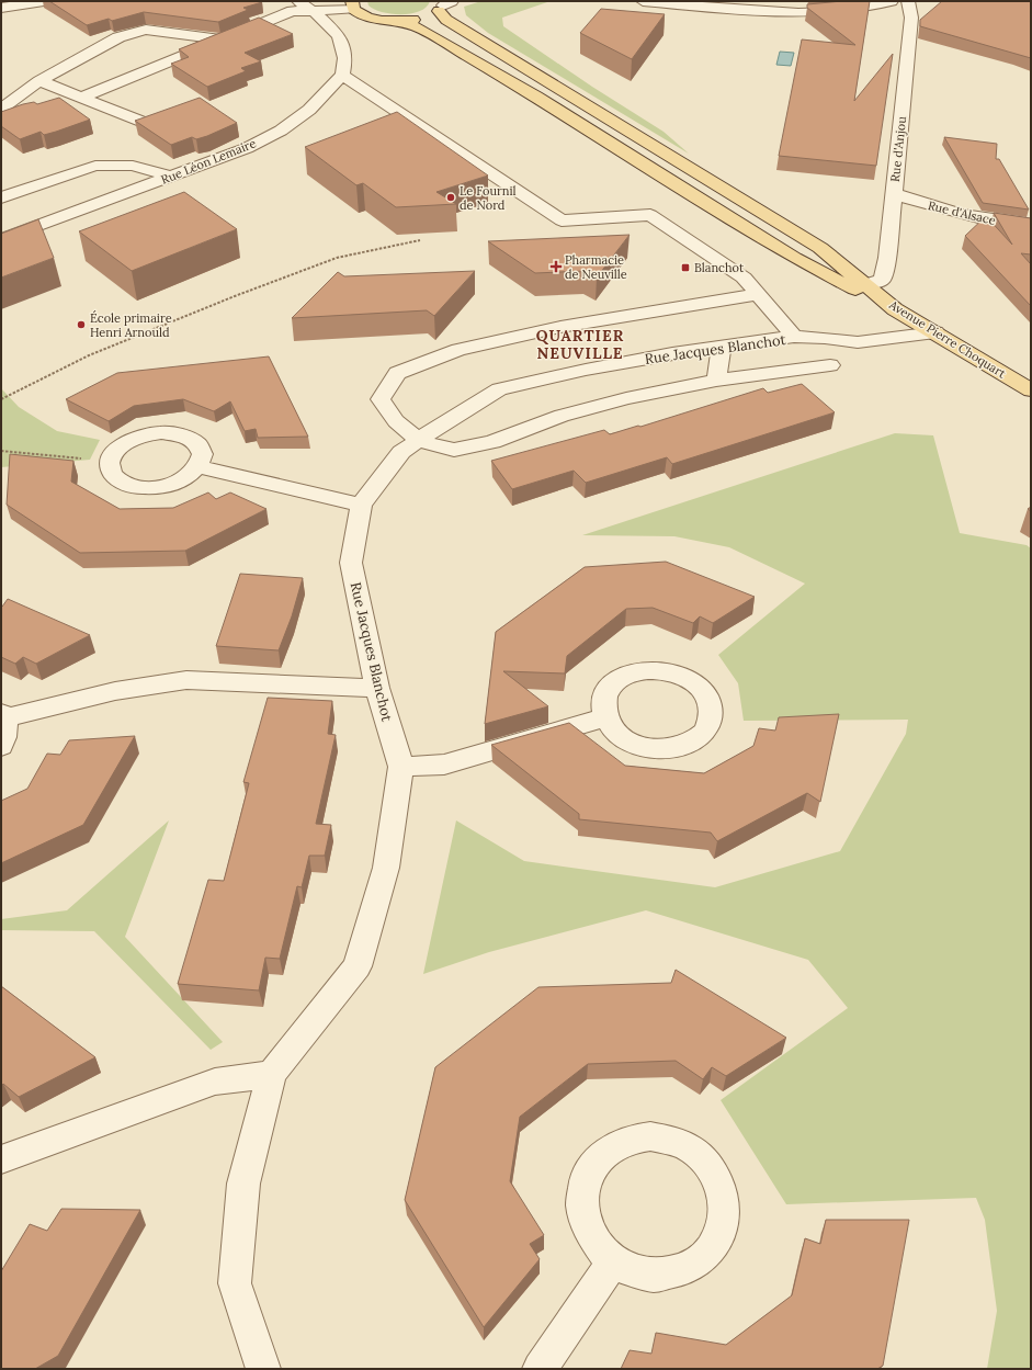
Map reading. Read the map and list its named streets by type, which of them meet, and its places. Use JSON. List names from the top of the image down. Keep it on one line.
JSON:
{"streets":{"main road":["Avenue Pierre Choquart"],"street":["Rue d'Anjou","Rue Léon Lemaire","Rue d'Alsace","Rue Jacques Blanchot"]},"crossings":[["Rue d'Anjou","Rue d'Alsace"],["Rue d'Anjou","Avenue Pierre Choquart"],["Avenue Pierre Choquart","Rue Jacques Blanchot"]],"districts":["QUARTIER NEUVILLE"],"places":{"other":["Le Fournil de Nord","École primaire Henri Arnould"],"health":["Pharmacie de Neuville"],"transit":["Blanchot"]}}
